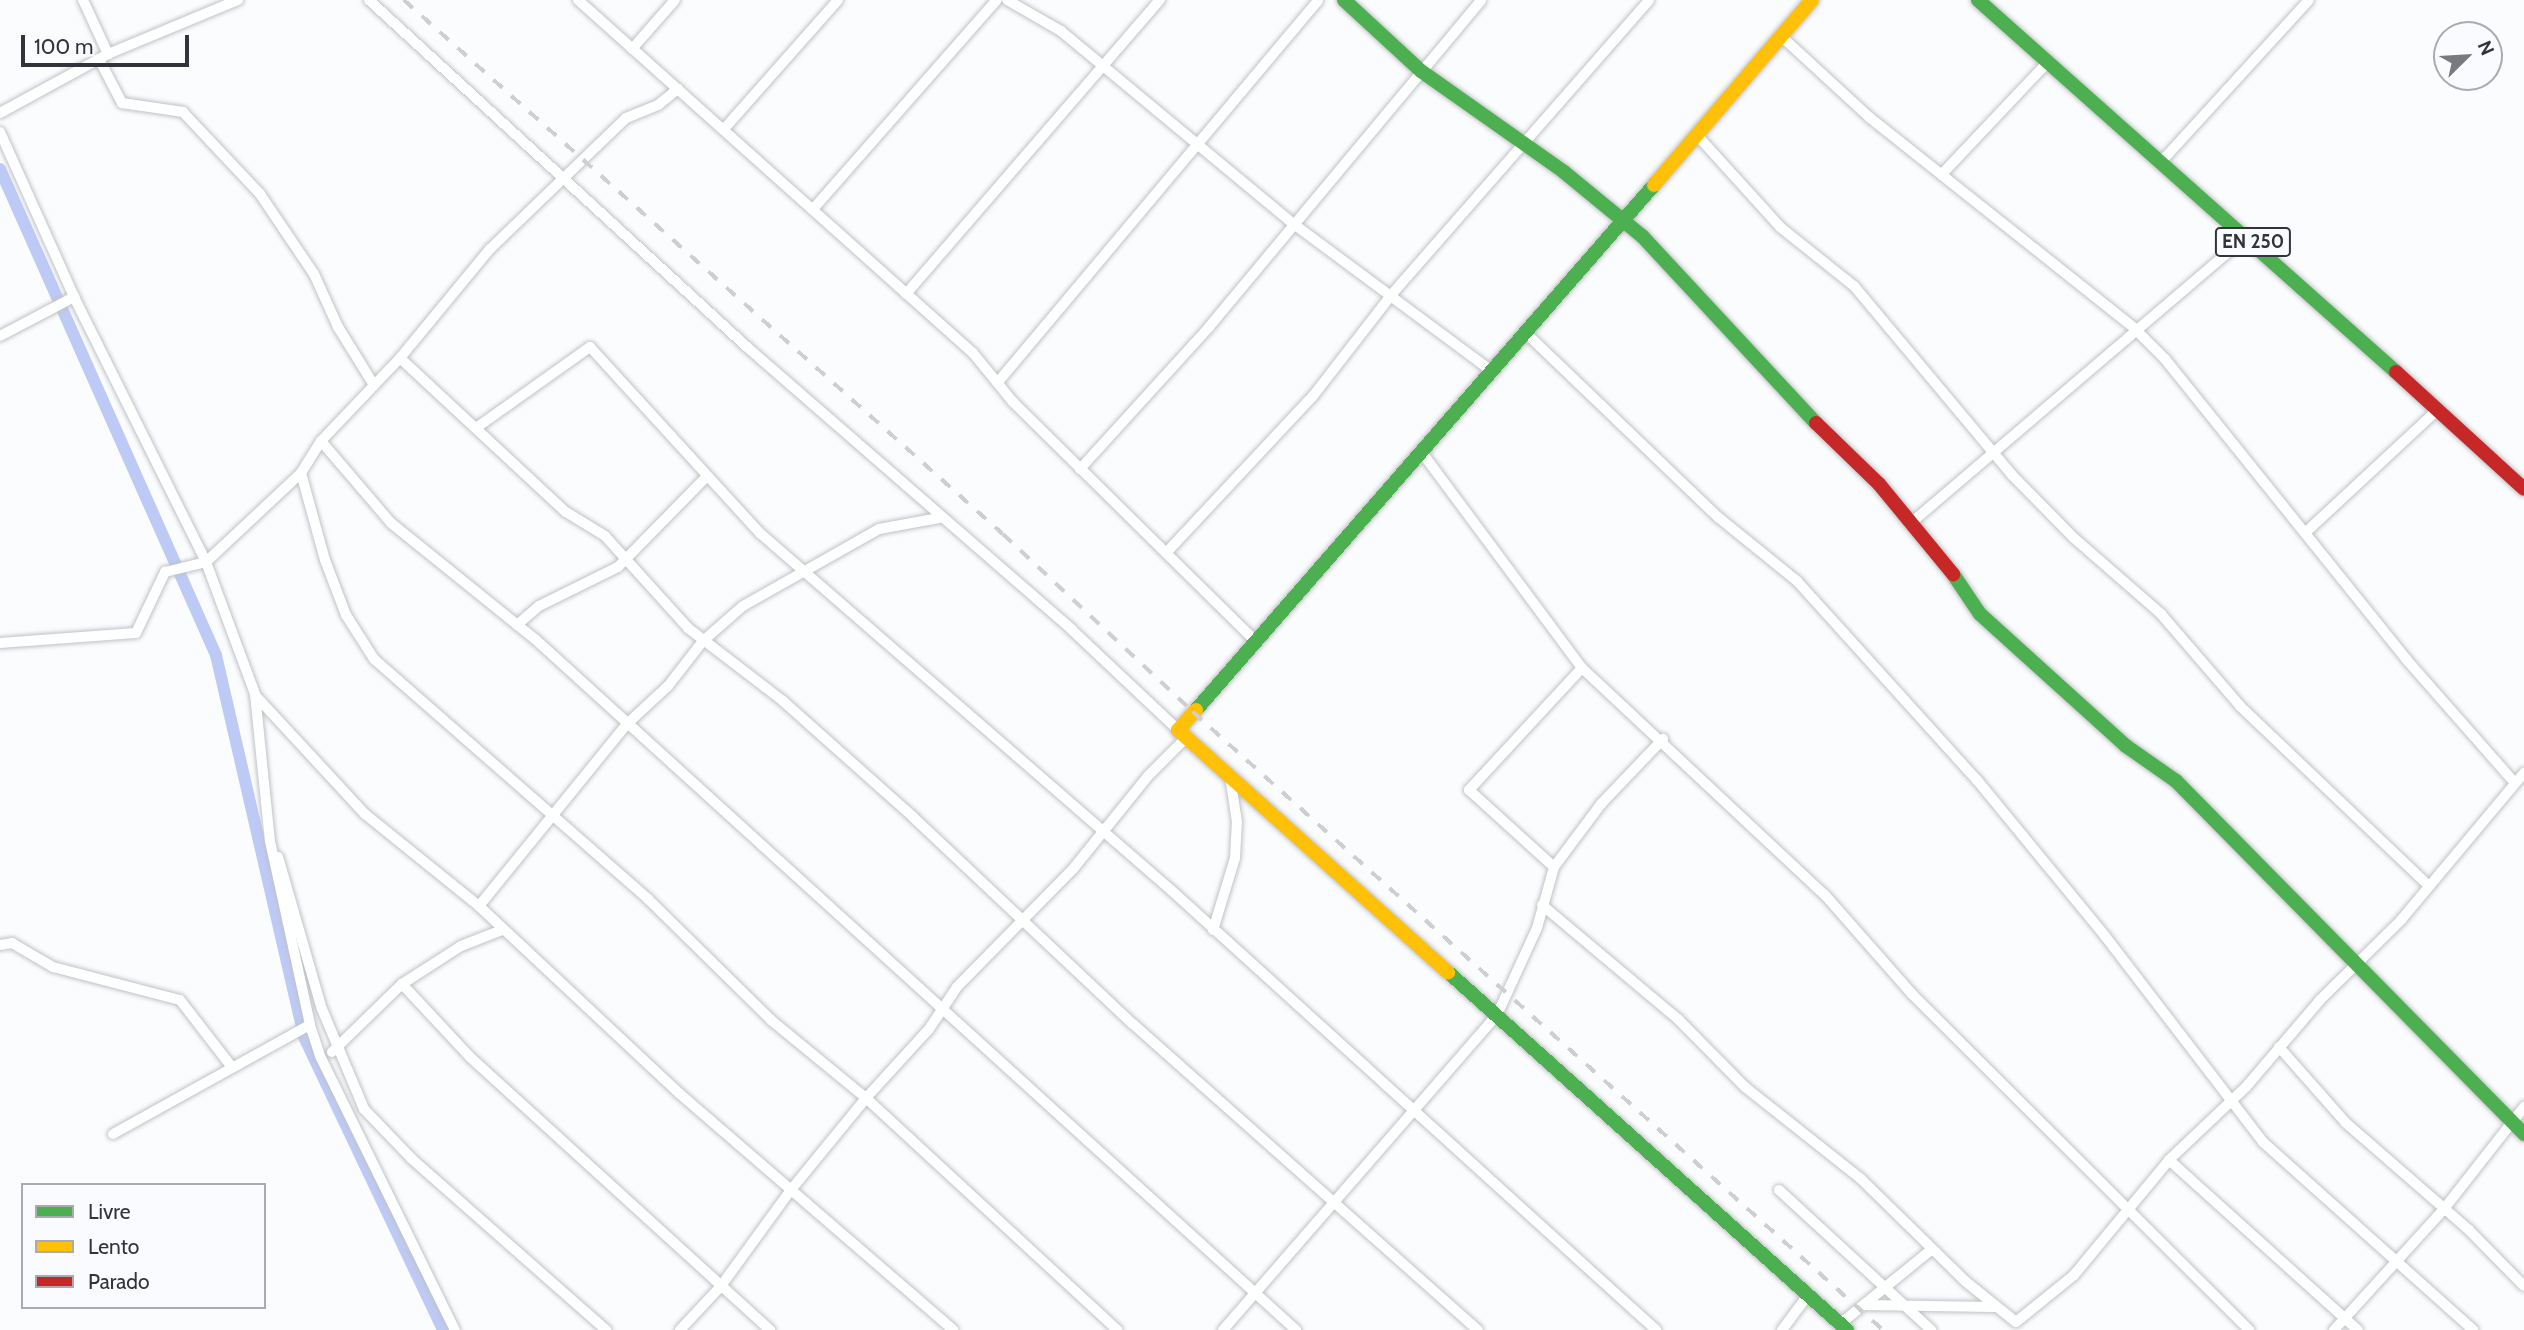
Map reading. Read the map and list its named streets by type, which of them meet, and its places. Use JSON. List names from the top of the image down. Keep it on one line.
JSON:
{"streets":{"street":["EN 250"]},"legend":["Livre","Lento","Parado"],"scale_bar":"100 m","north":"top right"}
